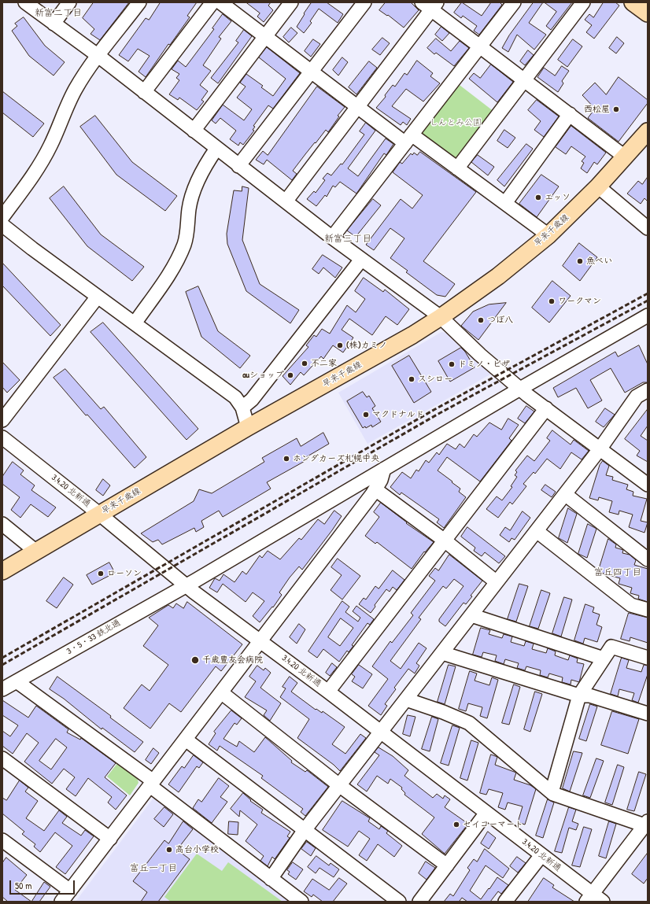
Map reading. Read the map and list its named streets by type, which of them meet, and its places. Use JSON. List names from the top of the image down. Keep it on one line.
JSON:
{"streets":{"main road":["早来千歳線"],"street":["3.4.20 北新通","3・5・33 鉄北通"]},"crossings":[["早来千歳線","3.4.20 北新通"],["3.4.20 北新通","3・5・33 鉄北通"]],"districts":["新富二丁目","新富三丁目","富丘四丁目","富丘一丁目"],"parks":["しんとみ公園"],"places":["西松屋","エッソ","魚べい","ワークマン","つぼ八","(株)カミノ","不二家","ドミノ・ピザ","auショップ","スシロー","マクドナルド","ホンダカーズ札幌中央","ローソン","千歳豊友会病院","セイコーマート","高台小学校"],"scale_bar":"50 m"}
